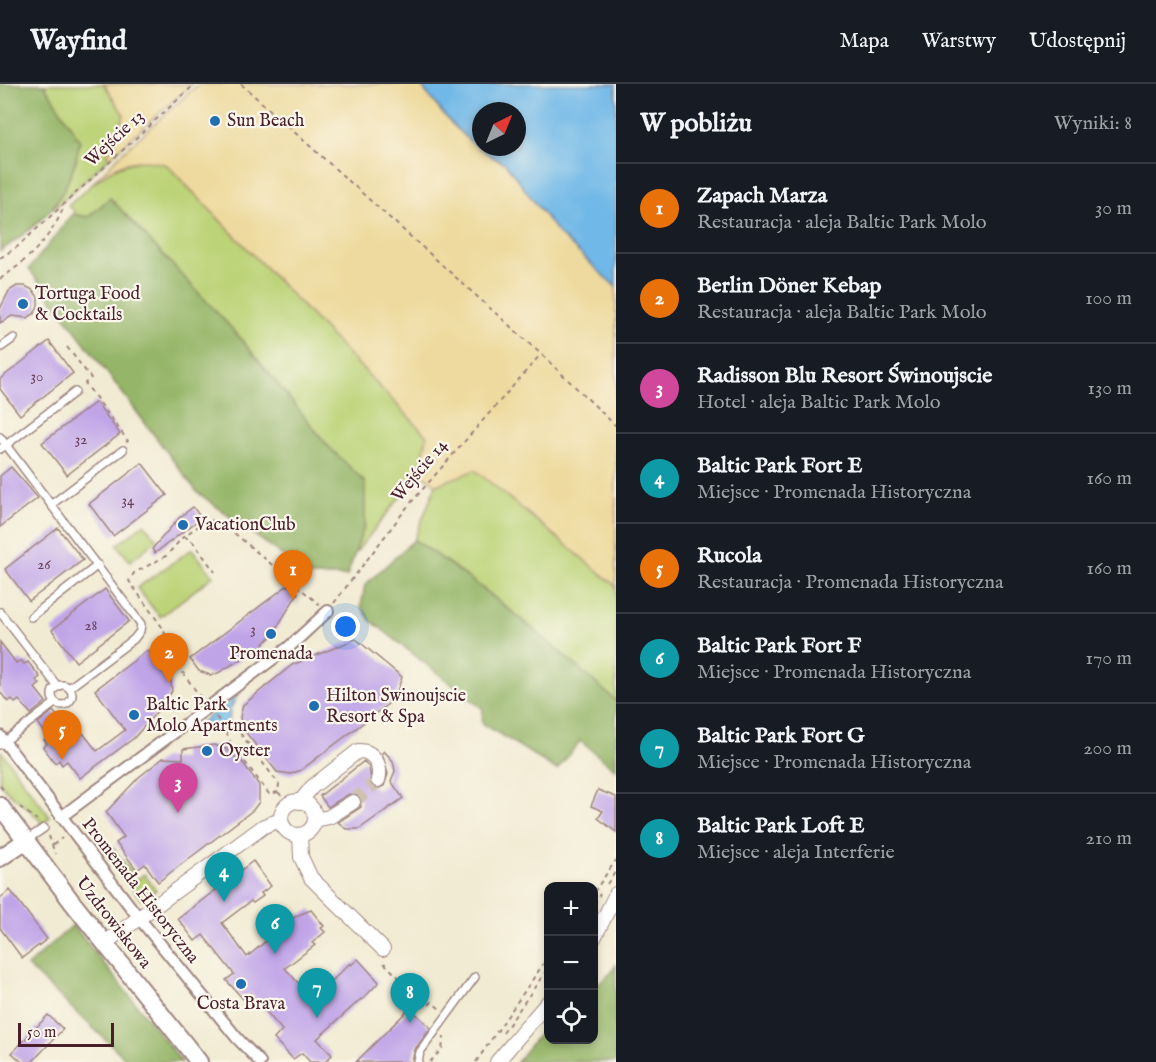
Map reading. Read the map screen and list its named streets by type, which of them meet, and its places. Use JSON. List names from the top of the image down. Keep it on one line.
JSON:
{"streets":{"street":["Promenada Historyczna","Uzdrowiskowa"],"path":["Wejście 13","Wejście 14"]},"places":["Sun Beach","Tortuga Food & Cocktails","VacationClub","Promenada","Hilton Swinoujscie Resort & Spa","Baltic Park Molo Apartments","Oyster","Costa Brava"],"house_numbers":["30","32","34","26","28","3"],"scale_bar":"50 m","north":"top right","page":{"header":"Wayfind","nav":["Mapa","Warstwy","Udostępnij"],"heading":["W pobliżu","Wyniki: 8"],"list":[{"mark":"1","name":"Zapach Marza","note":"Restauracja · aleja Baltic Park Molo","value":"30 m"},{"mark":"2","name":"Berlin Döner Kebap","note":"Restauracja · aleja Baltic Park Molo","value":"100 m"},{"mark":"3","name":"Radisson Blu Resort Świnoujscie","note":"Hotel · aleja Baltic Park Molo","value":"130 m"},{"mark":"4","name":"Baltic Park Fort E","note":"Miejsce · Promenada Historyczna","value":"160 m"},{"mark":"5","name":"Rucola","note":"Restauracja · Promenada Historyczna","value":"160 m"},{"mark":"6","name":"Baltic Park Fort F","note":"Miejsce · Promenada Historyczna","value":"170 m"},{"mark":"7","name":"Baltic Park Fort G","note":"Miejsce · Promenada Historyczna","value":"200 m"},{"mark":"8","name":"Baltic Park Loft E","note":"Miejsce · aleja Interferie","value":"210 m"}],"pins":["1","2","5","3","4","6","7","8"],"map_buttons":["+","−"],"scale":"50 m"}}
